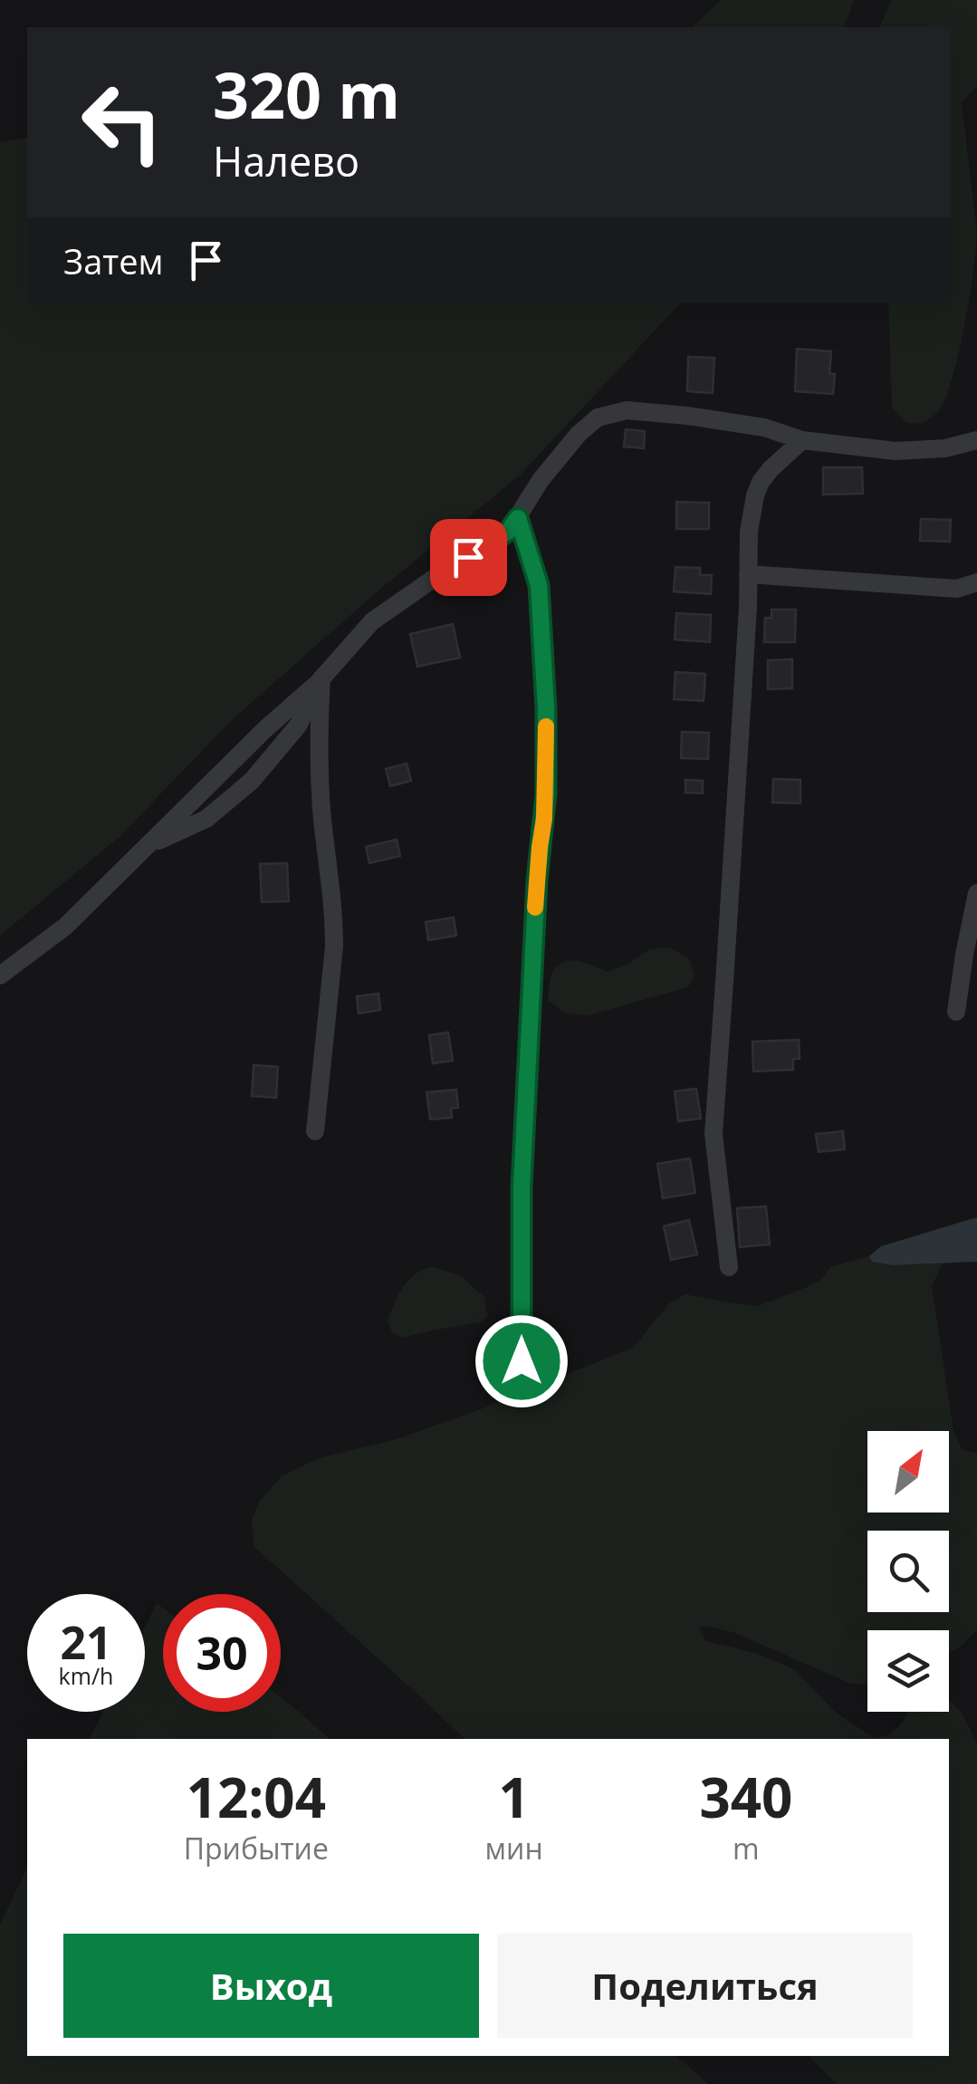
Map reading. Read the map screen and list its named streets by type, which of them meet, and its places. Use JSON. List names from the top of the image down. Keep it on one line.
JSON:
{"north":"top right","page":{"turn":["320 m","Налево"],"then":"Затем","speed":"21 km/h","limit":"30","eta":["12:04","Прибытие","1","мин","340","m"],"buttons":["Выход","Поделиться"]}}
